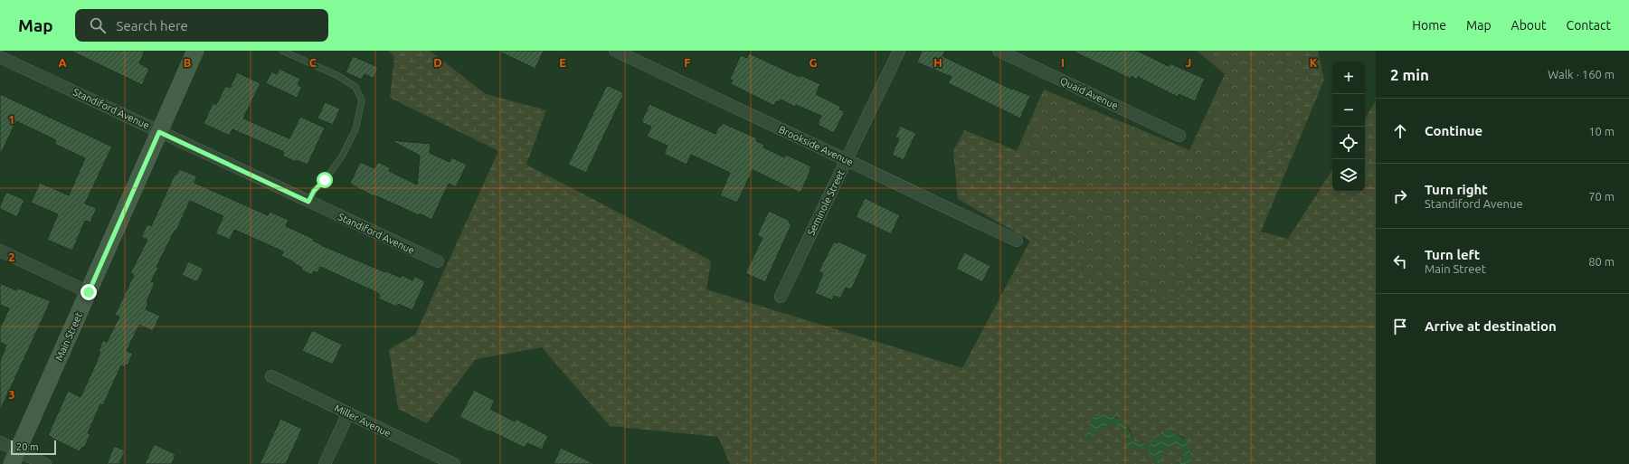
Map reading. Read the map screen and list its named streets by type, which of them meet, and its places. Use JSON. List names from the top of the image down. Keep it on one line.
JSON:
{"streets":{"main road":["Main Street"],"street":["Quaid Avenue","Standiford Avenue","Brookside Avenue","Seminole Street","Miller Avenue"]},"crossings":[["Standiford Avenue","Main Street"],["Brookside Avenue","Seminole Street"]],"scale_bar":"20 m","page":{"header":"Map","search":"Search here","nav":["Home","Map","About","Contact"],"heading":["2 min","Walk · 160 m"],"map_buttons":["+","−"],"list":[["Continue","10 m"],["Turn right","Standiford Avenue","70 m"],["Turn left","Main Street","80 m"],"Arrive at destination"],"scale":"20 m"},"grid":{"columns":["A","B","C","D","E","F","G","H","I","J","K"],"rows":["1","2","3"]}}
